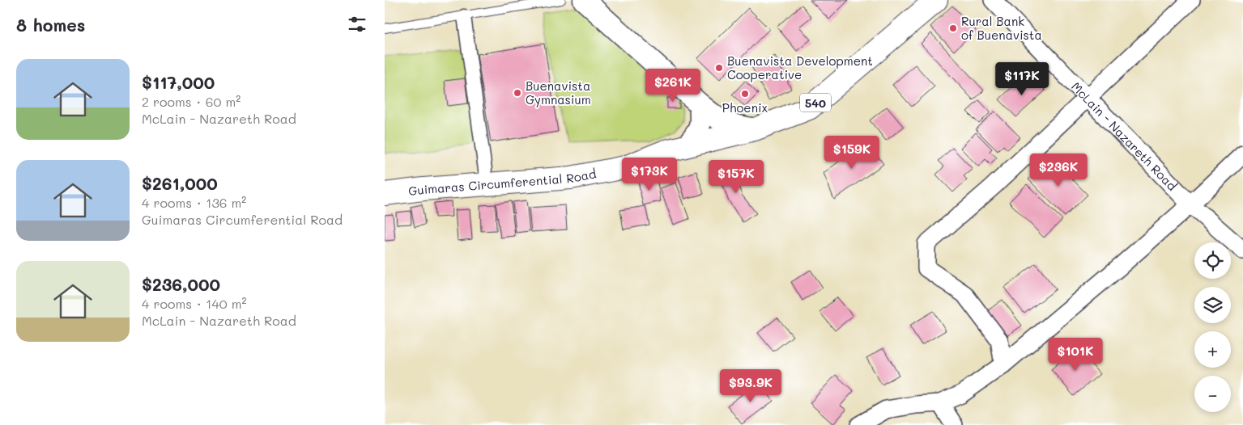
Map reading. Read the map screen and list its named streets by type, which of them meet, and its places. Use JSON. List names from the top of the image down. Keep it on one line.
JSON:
{"streets":{"main road":["540","Guimaras Circumferential Road"],"street":["McLain - Nazareth Road"]},"places":["Rural Bank of Buenavista","Buenavista Development Cooperative","Buenavista Gymnasium","Phoenix"],"page":{"heading":"8 homes","list":[{"name":"$117,000","note":"2 rooms · 60 m² · McLain - Nazareth Road"},{"name":"$261,000","note":"4 rooms · 136 m² · Guimaras Circumferential Road"},{"name":"$236,000","note":"4 rooms · 140 m² · McLain - Nazareth Road"}],"price":["$117K","$261K","$159K","$236K","$173K","$157K","$101K","$93.9K"],"map_buttons":["+","−"]}}
